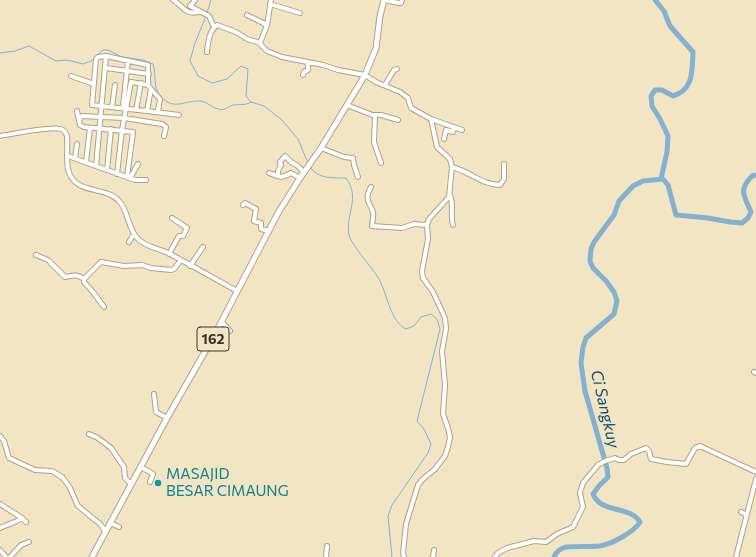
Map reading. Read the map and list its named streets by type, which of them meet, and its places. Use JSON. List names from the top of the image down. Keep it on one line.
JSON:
{"streets":{"main road":["162"]},"water":["Ci Sangkuy"],"places":["MASAJID BESAR CIMAUNG"]}
